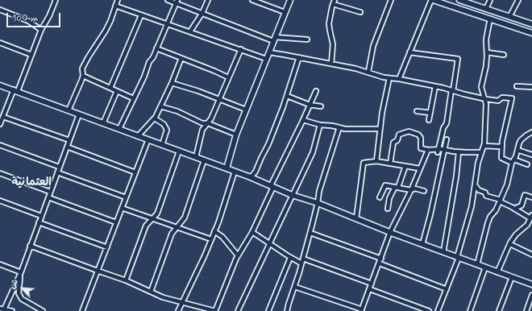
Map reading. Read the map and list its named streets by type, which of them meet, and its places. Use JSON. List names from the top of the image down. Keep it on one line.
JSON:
{"districts":["العثمانية"],"scale_bar":"100 m","north":"top left"}
